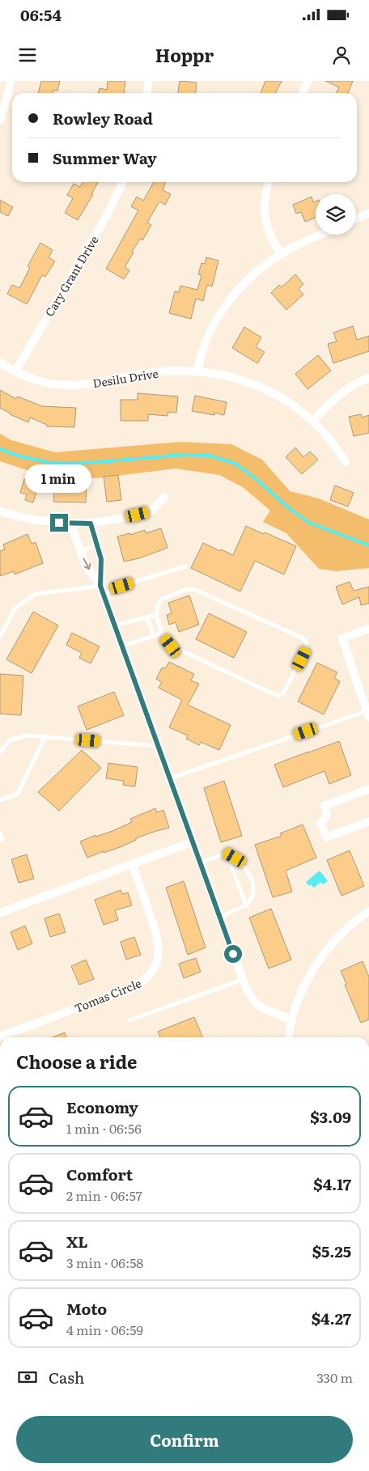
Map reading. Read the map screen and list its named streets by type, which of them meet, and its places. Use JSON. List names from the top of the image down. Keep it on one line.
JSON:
{"streets":{"street":["Cary Grant Drive","Desilu Drive","Tomas Circle"]},"crossings":[["Cary Grant Drive","Desilu Drive"]],"page":{"status":"06:54","header":"Hoppr","banner":["Rowley Road","Summer Way"],"bubble":"1 min","heading":"Choose a ride","list":[{"name":"Economy","note":"1 min · 06:56","value":"$3.09"},{"name":"Comfort","note":"2 min · 06:57","value":"$4.17"},{"name":"XL","note":"3 min · 06:58","value":"$5.25"},{"name":"Moto","note":"4 min · 06:59","value":"$4.27"}],"pay":["Cash","330 m"],"buttons":"Confirm"}}
